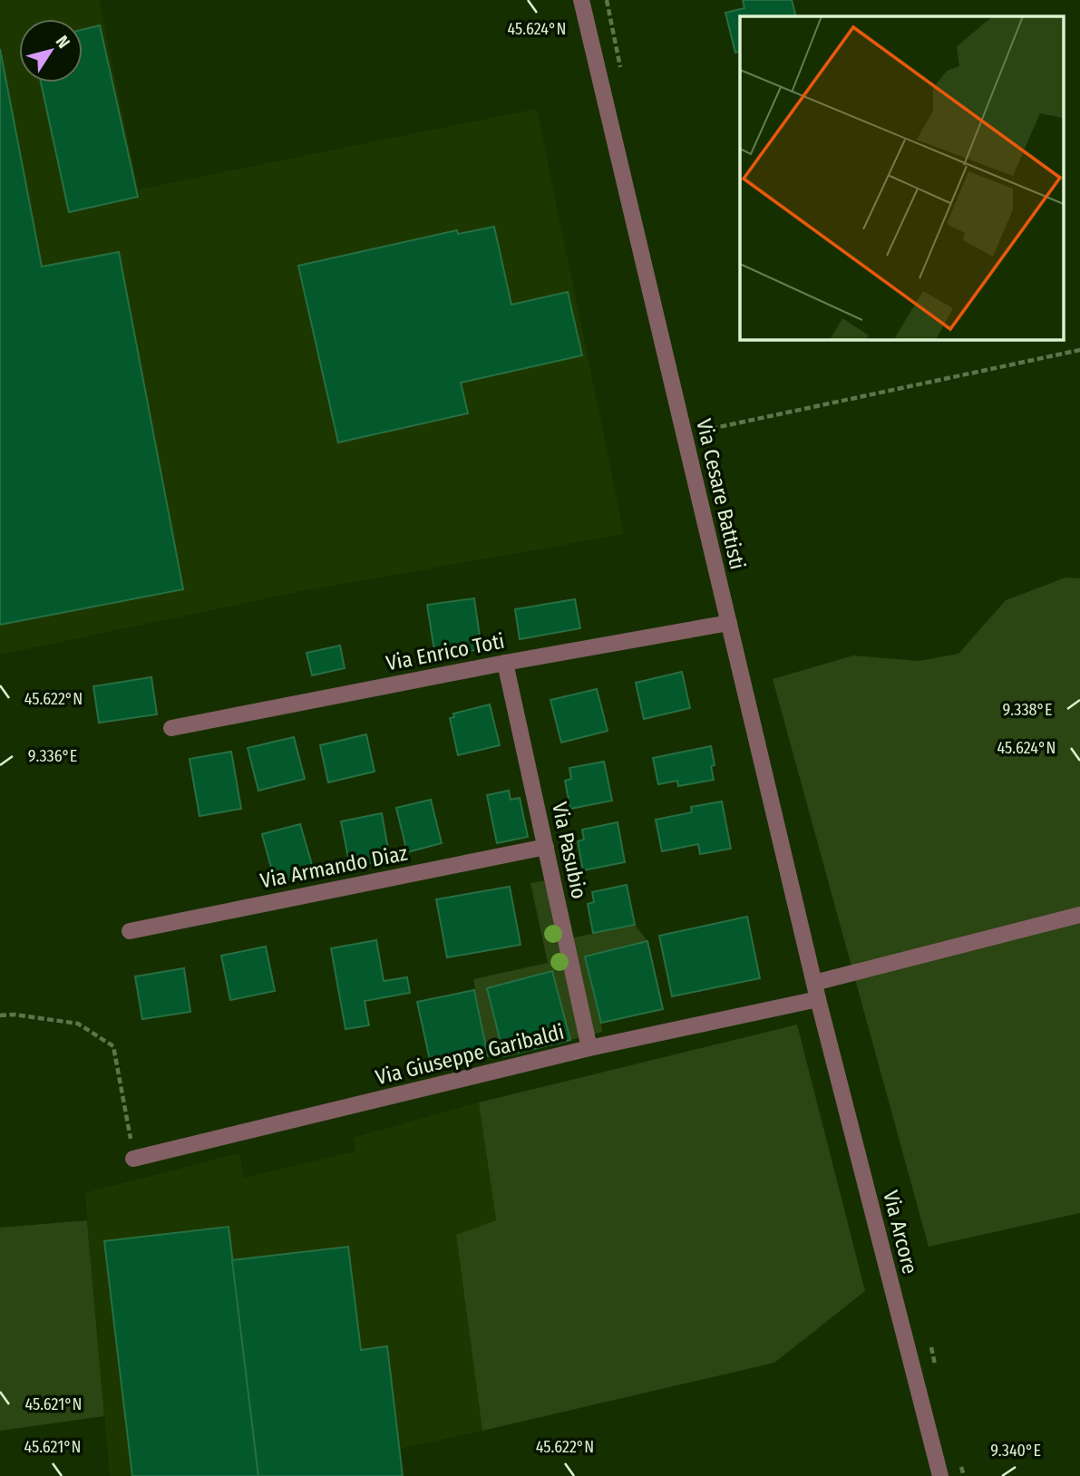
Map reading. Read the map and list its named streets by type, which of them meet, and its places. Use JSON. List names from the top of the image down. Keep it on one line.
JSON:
{"streets":{"street":["Via Cesare Battisti","Via Enrico Toti","Via Pasubio","Via Armando Diaz","Via Giuseppe Garibaldi","Via Arcore"]},"crossings":[["Via Cesare Battisti","Via Enrico Toti"],["Via Cesare Battisti","Via Giuseppe Garibaldi"],["Via Cesare Battisti","Via Arcore"],["Via Enrico Toti","Via Pasubio"],["Via Pasubio","Via Armando Diaz"],["Via Pasubio","Via Giuseppe Garibaldi"],["Via Giuseppe Garibaldi","Via Arcore"]],"north":"top right","coordinates":["45.624°N","45.622°N","9.338°E","9.336°E","45.621°N","9.340°E"]}
